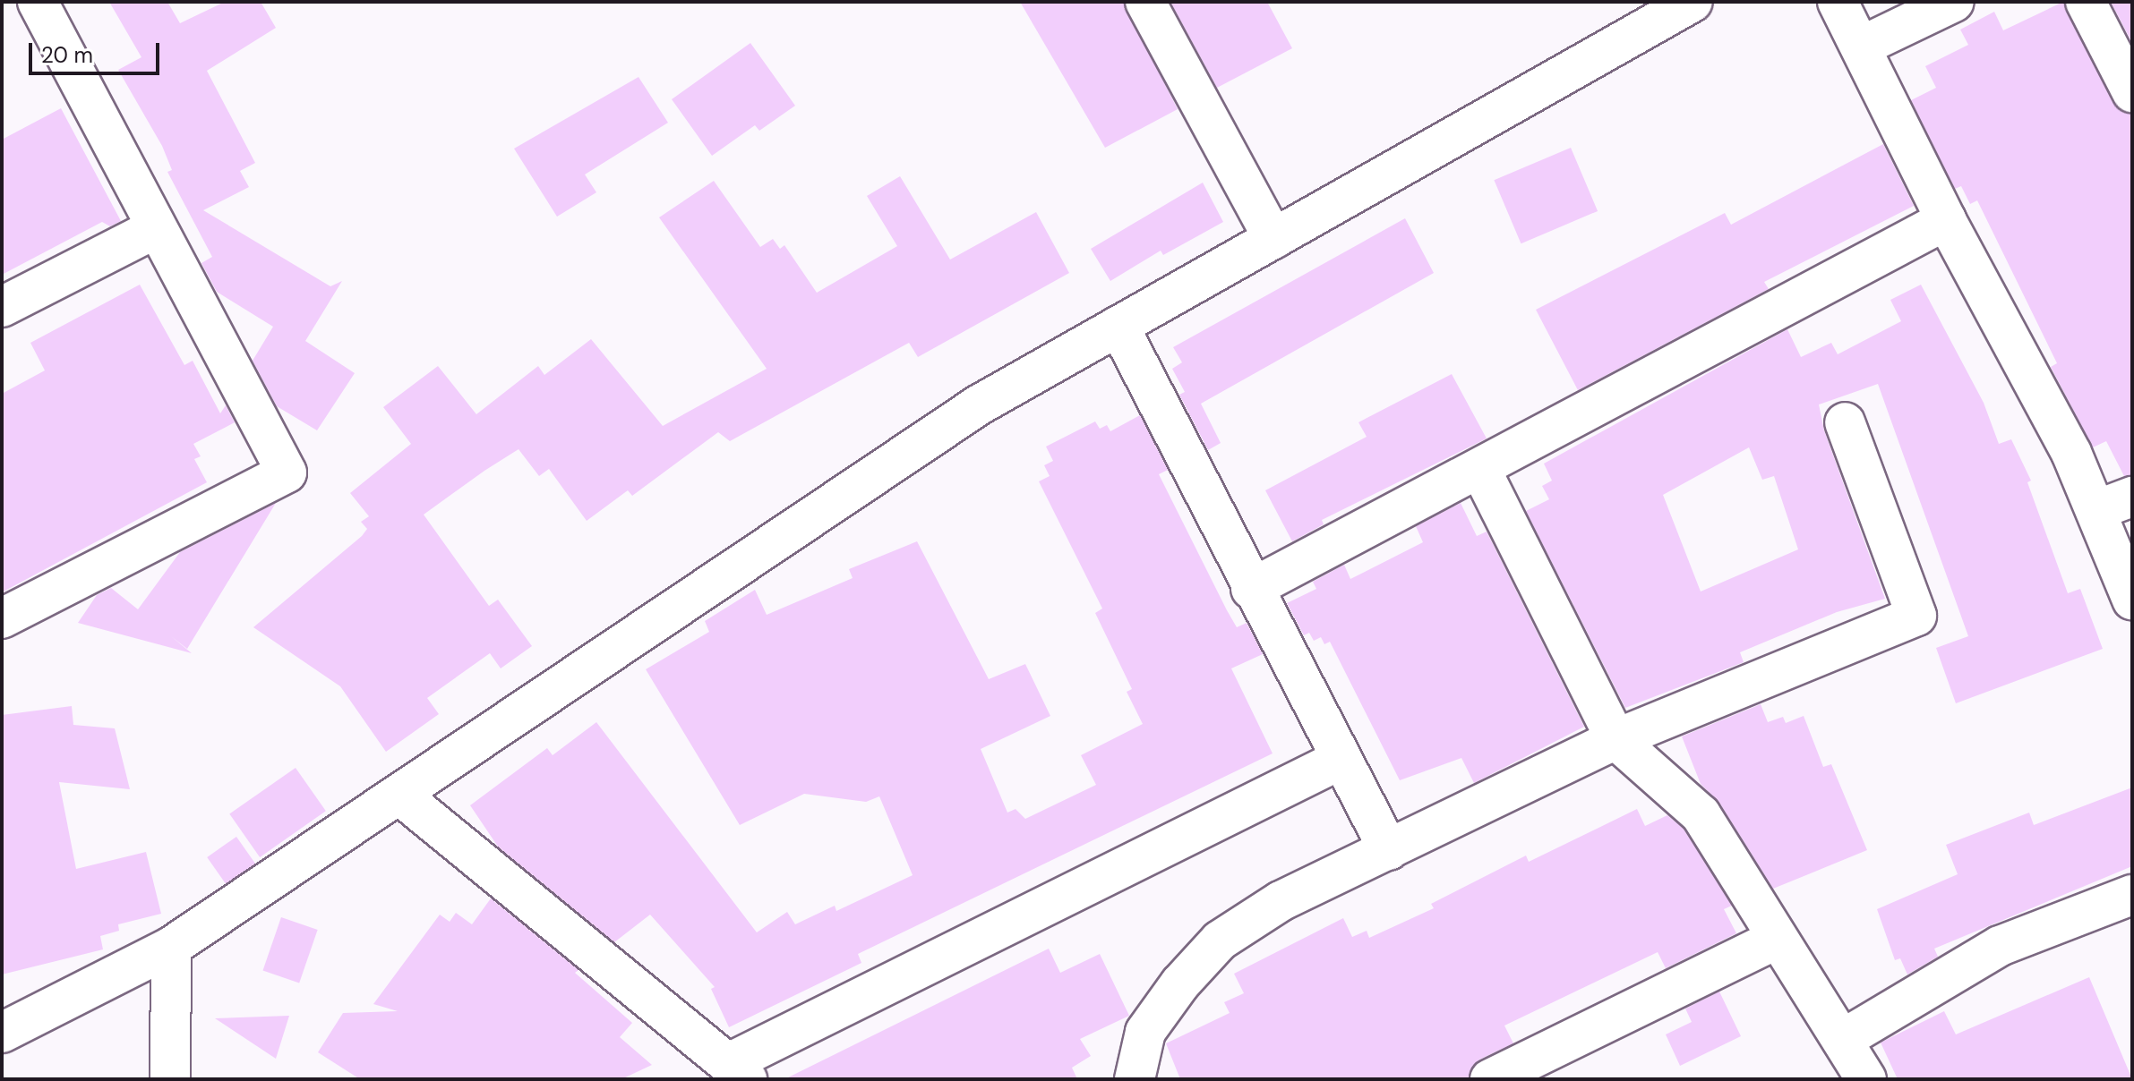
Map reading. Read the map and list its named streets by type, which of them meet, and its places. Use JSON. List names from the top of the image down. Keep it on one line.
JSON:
{"scale_bar":"20 m"}
